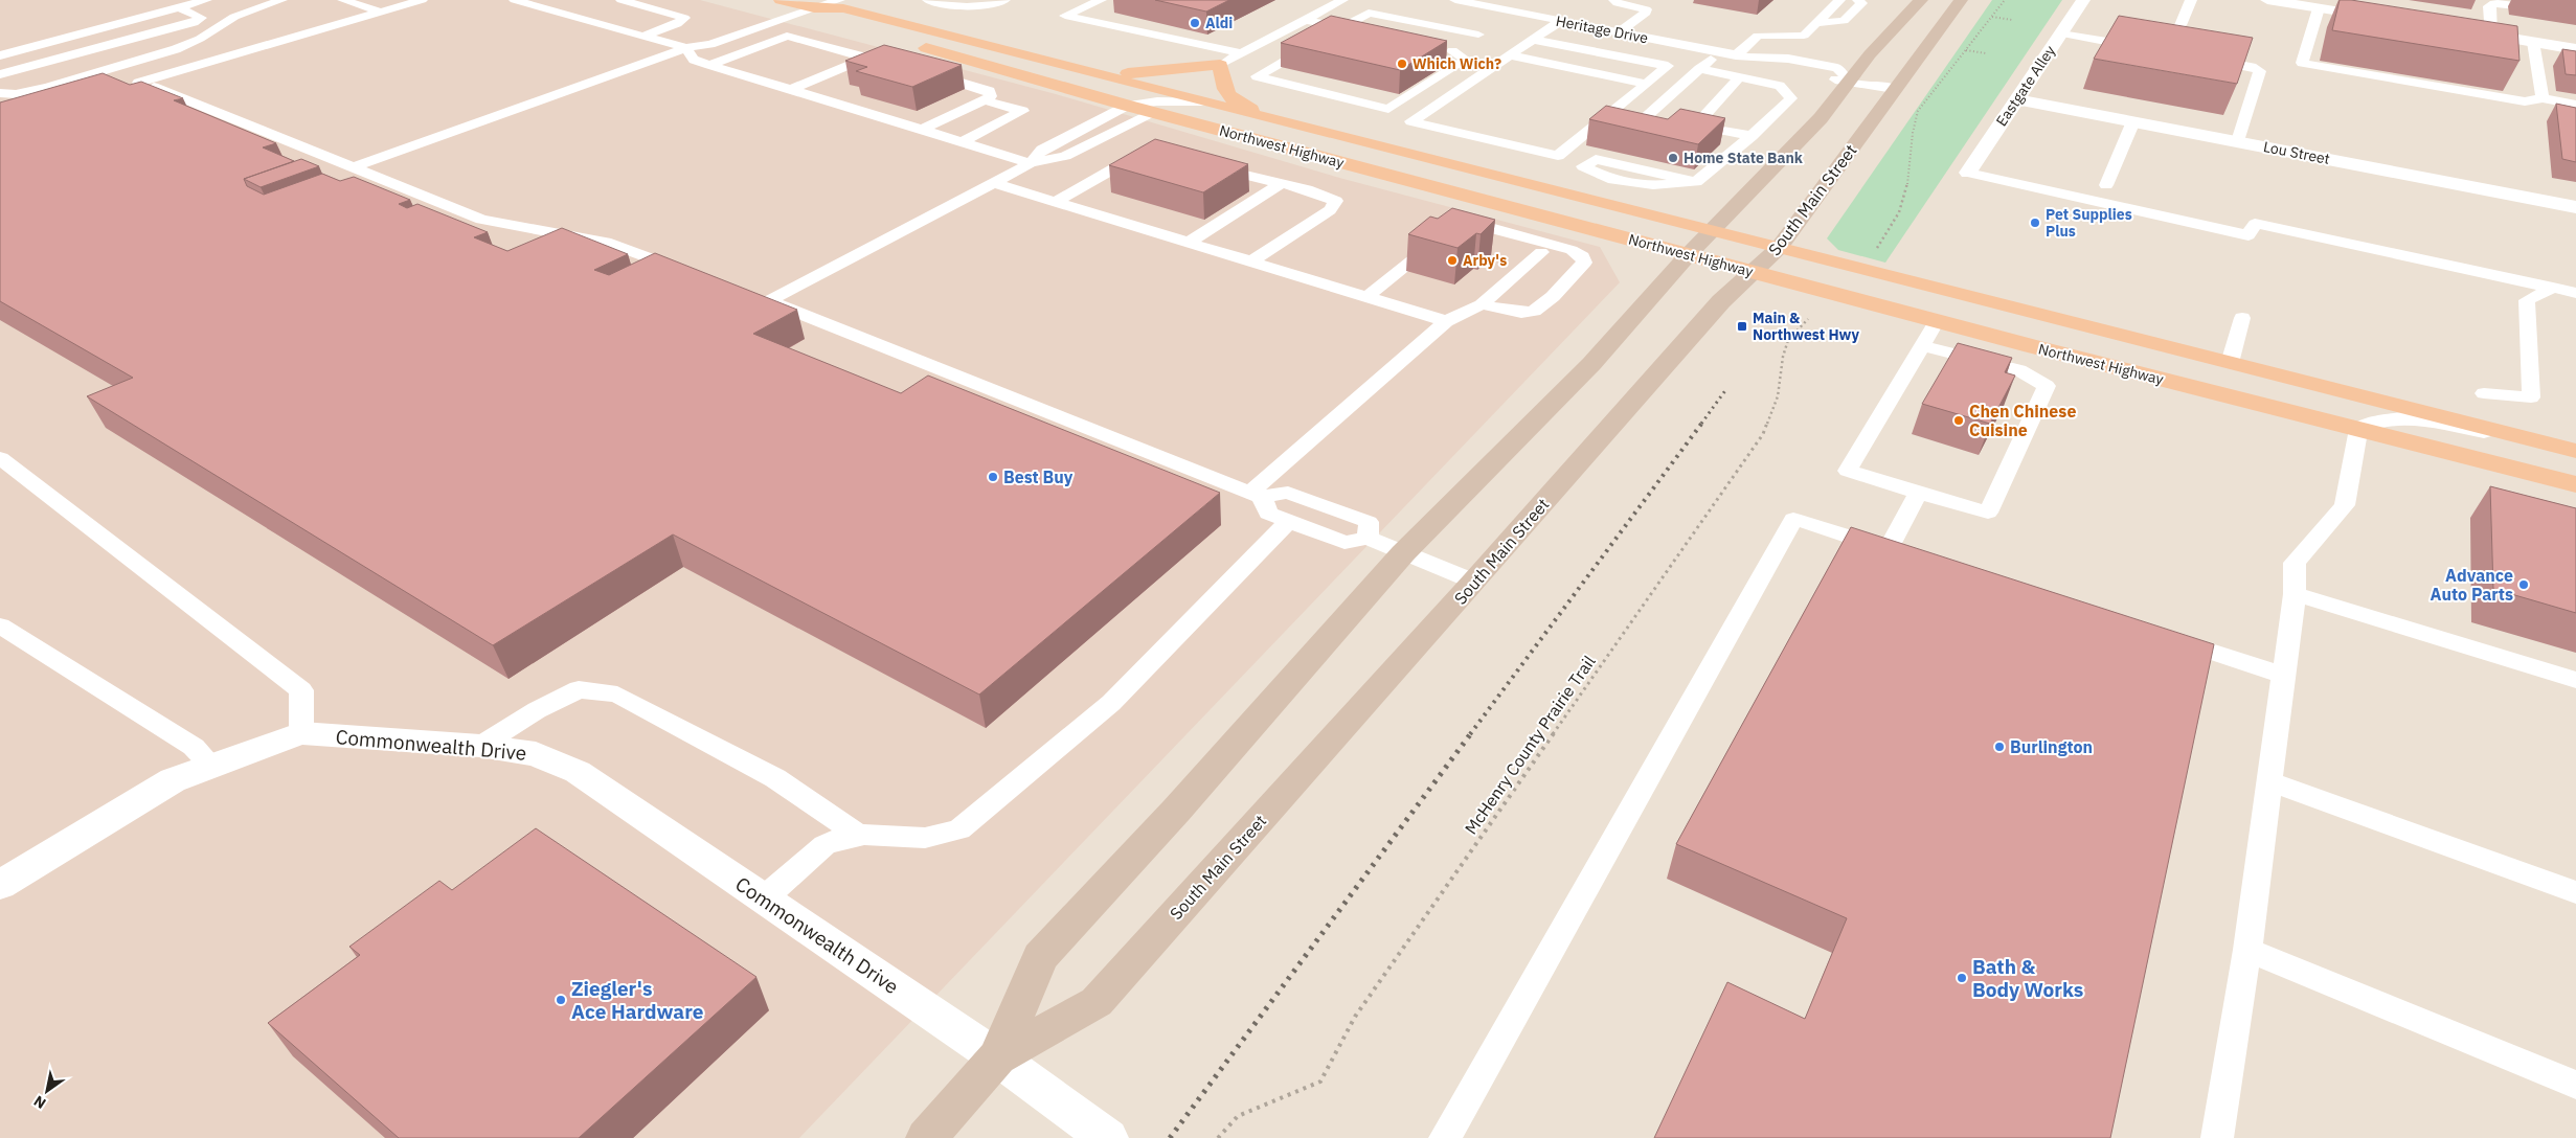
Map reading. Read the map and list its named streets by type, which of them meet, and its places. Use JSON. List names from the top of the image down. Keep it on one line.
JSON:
{"streets":{"main road":["Northwest Highway"],"street":["Eastgate Alley","Lou Street","South Main Street","Commonwealth Drive"],"lane":["Heritage Drive"],"path":["McHenry County Prairie Trail"]},"crossings":[["Heritage Drive","South Main Street"],["Eastgate Alley","Lou Street"],["Northwest Highway","South Main Street"],["South Main Street","Commonwealth Drive"]],"places":{"other":["Aldi","Which Wich?","Home State Bank","Pet Supplies Plus","Arby's","Chen Chinese Cuisine","Best Buy","Advance Auto Parts","Burlington","Bath & Body Works","Ziegler's Ace Hardware"],"transit":["Main & Northwest Hwy"]},"north":"bottom left"}
